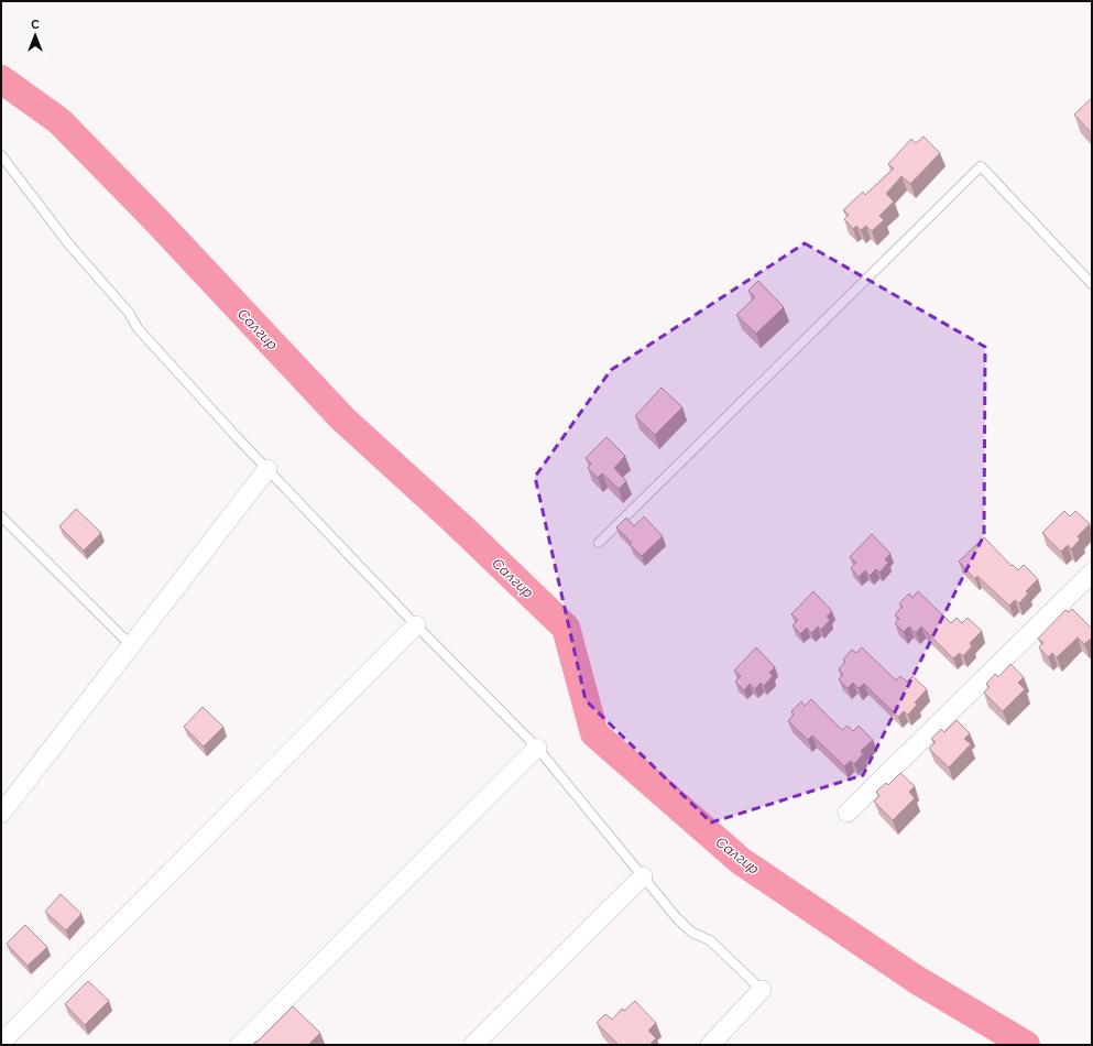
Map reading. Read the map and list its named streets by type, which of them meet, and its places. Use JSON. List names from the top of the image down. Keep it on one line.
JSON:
{"water":["Салгир"],"north":"top"}
